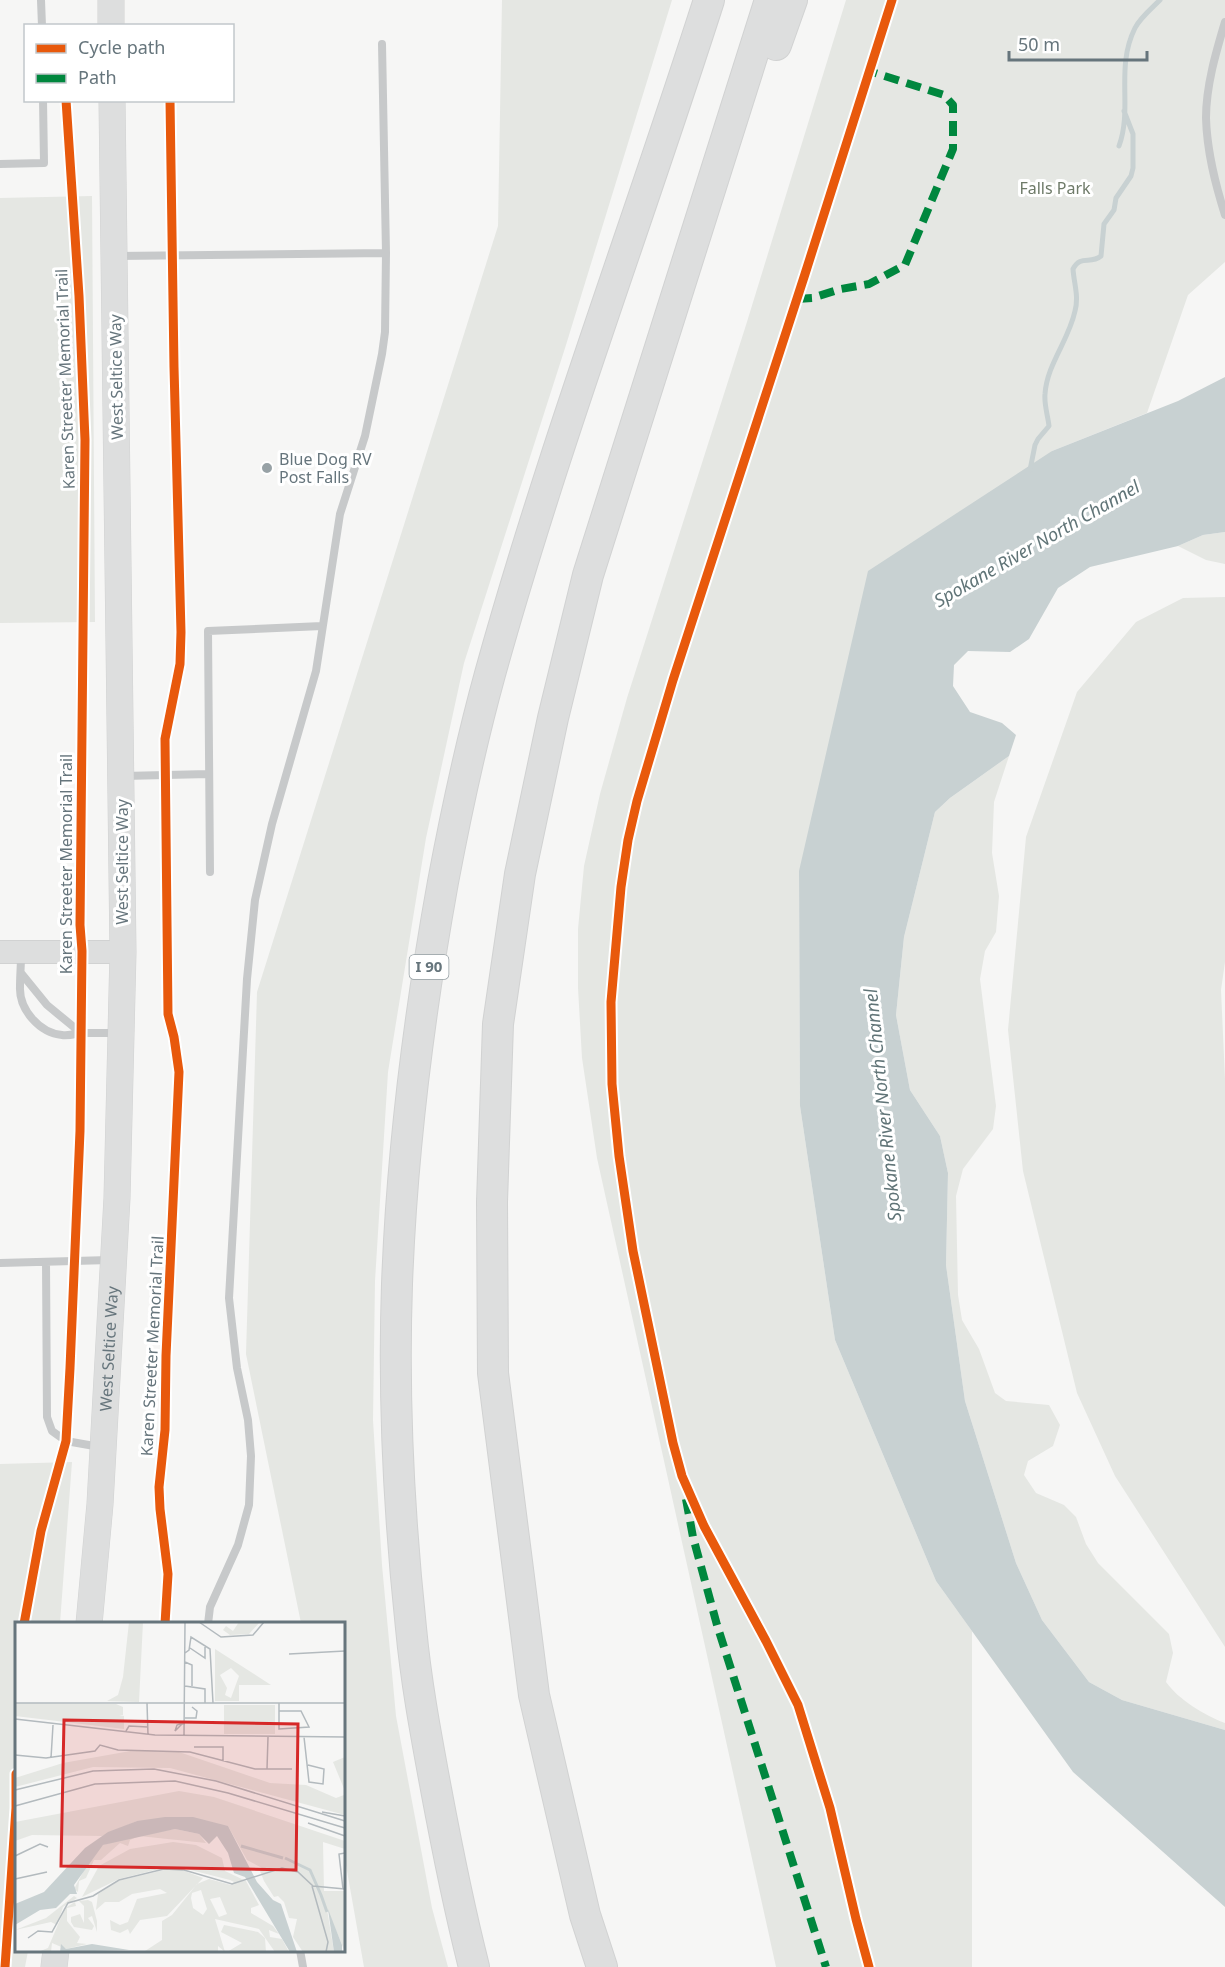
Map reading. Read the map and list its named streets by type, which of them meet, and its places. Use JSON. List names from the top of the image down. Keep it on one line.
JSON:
{"streets":{"highway":["I 90"],"main road":["West Seltice Way"],"cycle path":["Karen Streeter Memorial Trail"]},"water":["Spokane River North Channel"],"parks":["Falls Park"],"places":["Blue Dog RV Post Falls"],"legend":["Cycle path","Path"],"scale_bar":"50 m"}
